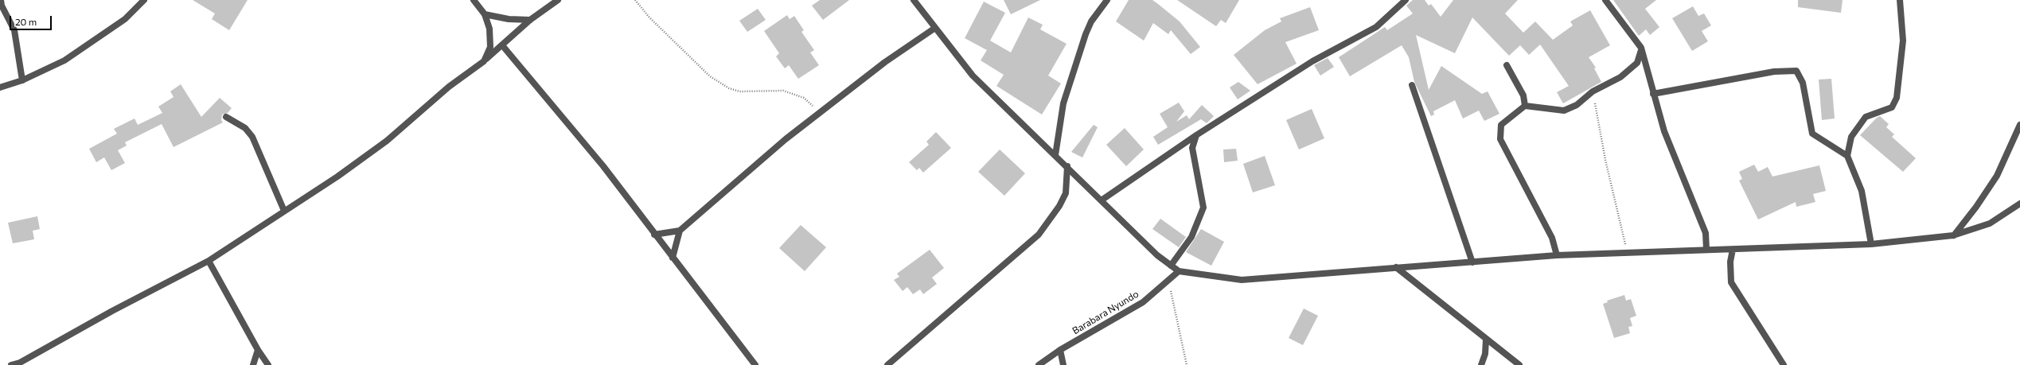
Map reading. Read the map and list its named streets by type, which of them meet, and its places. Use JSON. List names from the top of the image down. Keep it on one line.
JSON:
{"streets":{"street":["Barabara Nyundo"]},"scale_bar":"20 m"}
